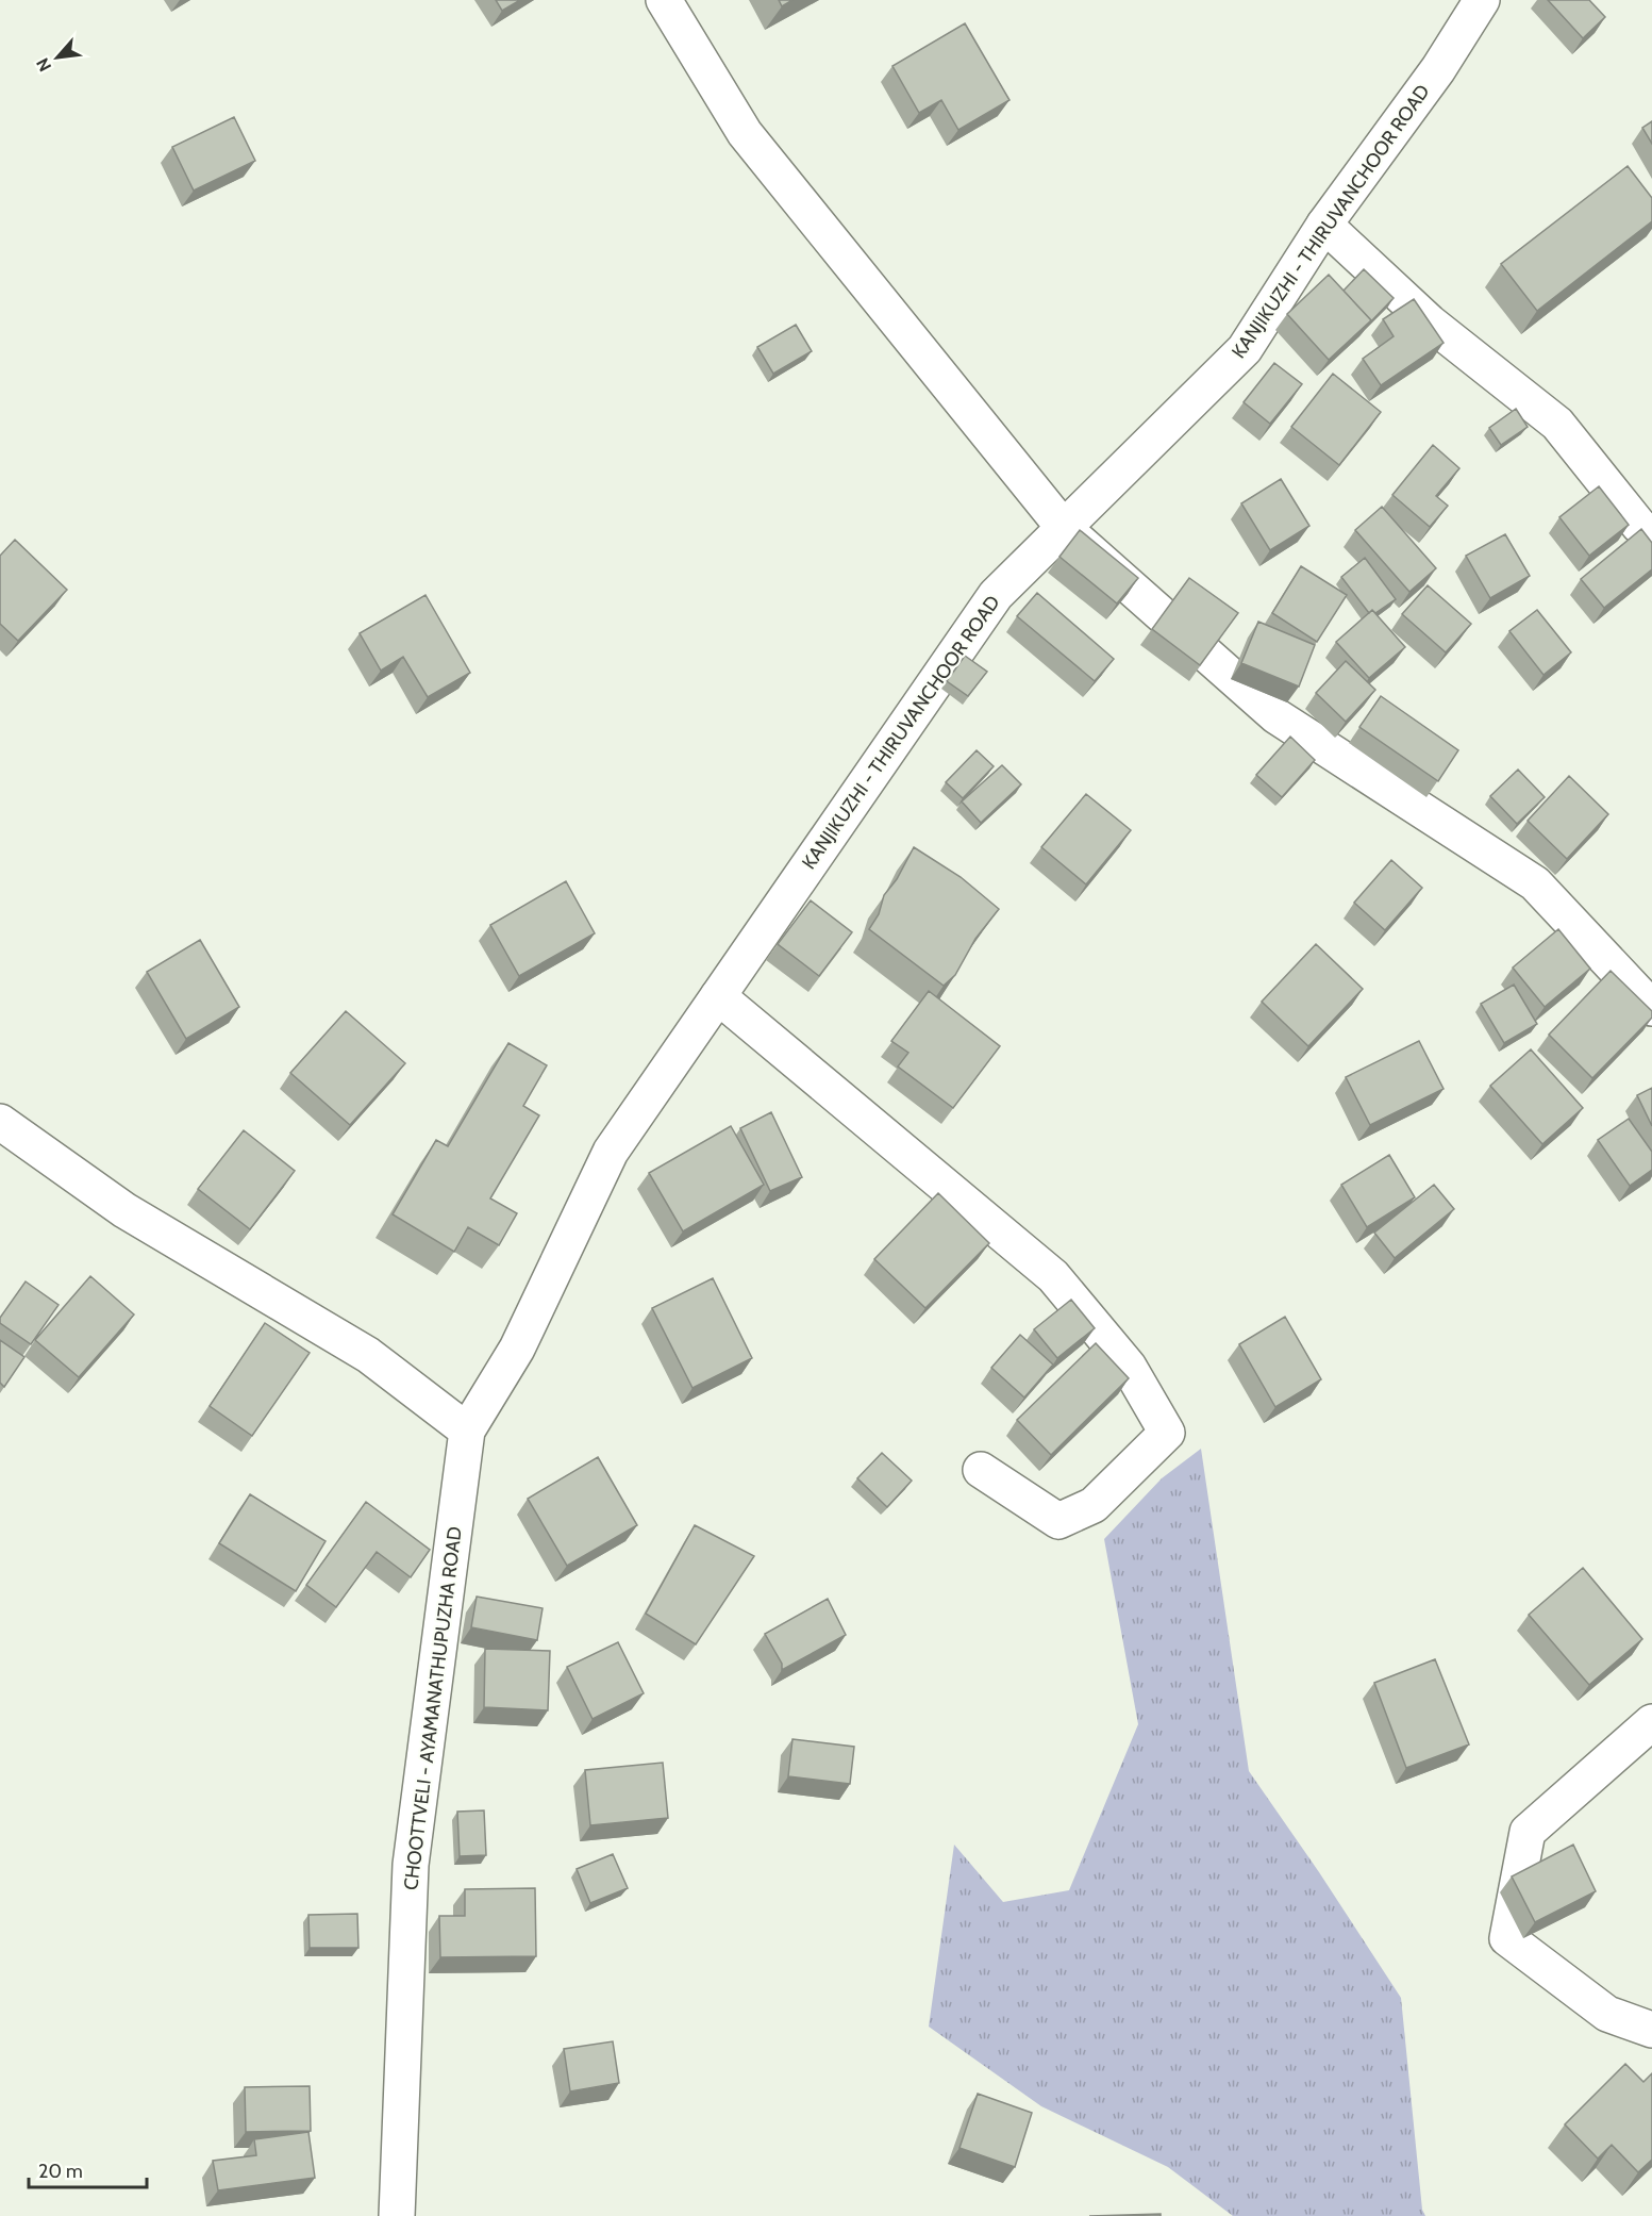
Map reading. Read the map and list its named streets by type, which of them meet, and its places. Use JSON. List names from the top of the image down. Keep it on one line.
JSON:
{"streets":{"street":["KANJIKUZHI - THIRUVANCHOOR ROAD","CHOOTTVELI - AYAMANATHUPUZHA ROAD"]},"crossings":[["KANJIKUZHI - THIRUVANCHOOR ROAD","CHOOTTVELI - AYAMANATHUPUZHA ROAD"]],"scale_bar":"20 m","north":"bottom left"}
